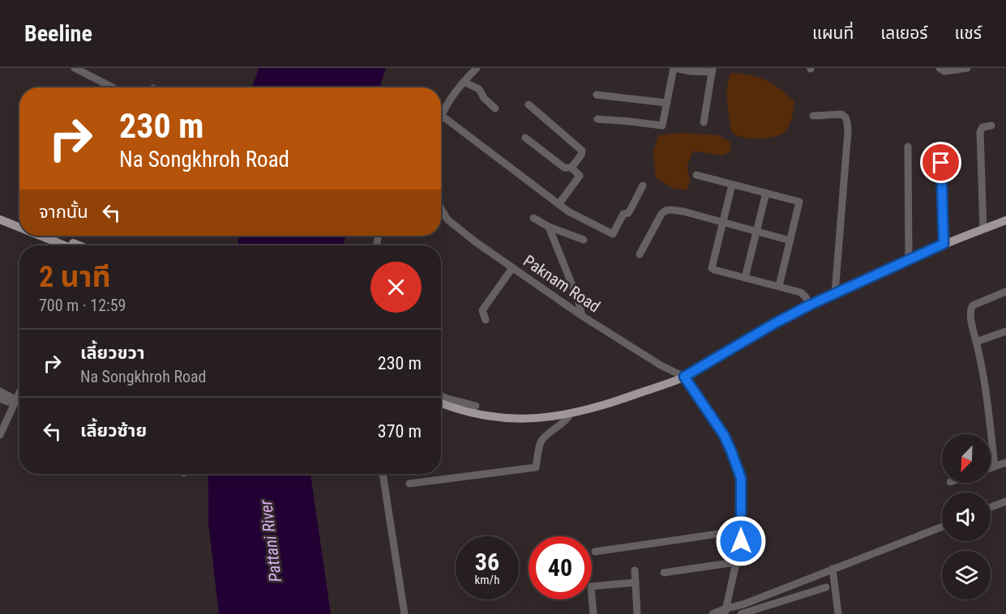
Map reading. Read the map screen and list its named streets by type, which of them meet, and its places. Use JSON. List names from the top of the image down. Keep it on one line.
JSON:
{"streets":{"street":["Paknam Road"]},"water":["Pattani River"],"north":"bottom left","page":{"header":"Beeline","nav":["แผนที่","เลเยอร์","แชร์"],"turn":["230 m","Na Songkhroh Road"],"then":"จากนั้น","heading":["2 นาที","700 m · 12:59"],"list":[{"name":"เลี้ยวขวา","note":"Na Songkhroh Road","value":"230 m"},{"name":"เลี้ยวซ้าย","value":"370 m"}],"speed":"36 km/h","limit":"40"}}
